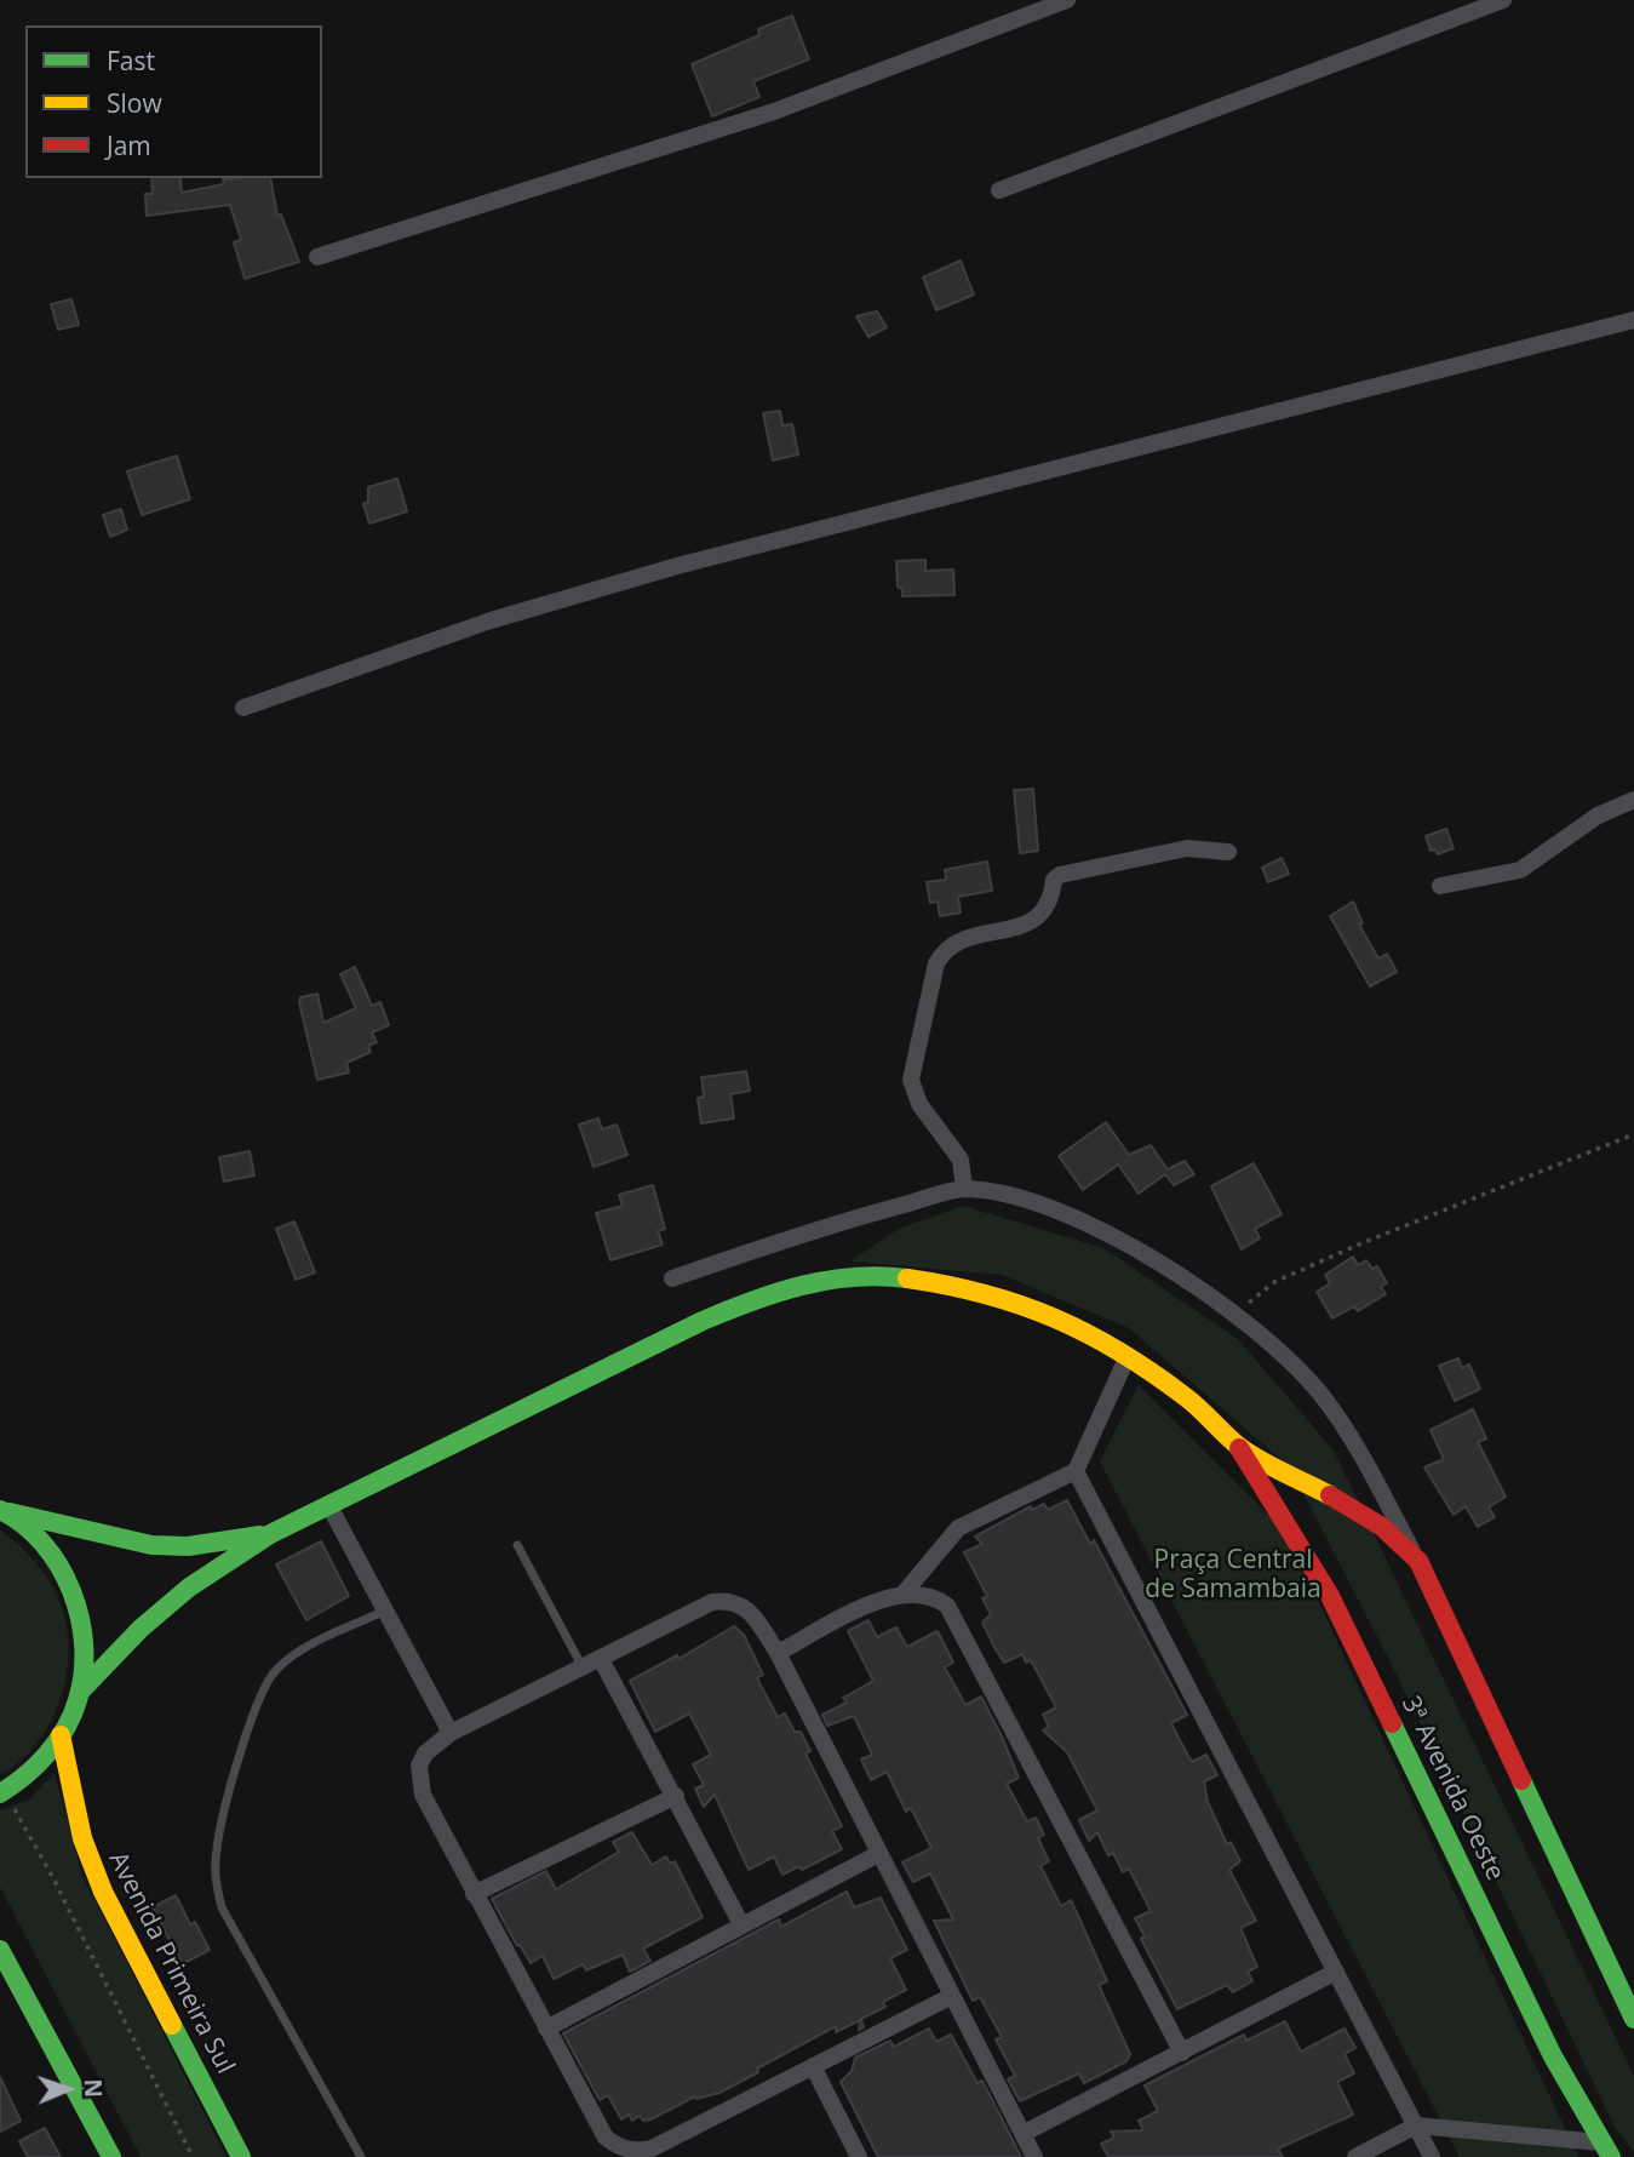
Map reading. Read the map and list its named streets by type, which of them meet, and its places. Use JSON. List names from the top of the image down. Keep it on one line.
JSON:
{"streets":{"street":["3ª Avenida Oeste","Avenida Primeira Sul"]},"parks":["Praça Central de Samambaia"],"legend":["Fast","Slow","Jam"],"north":"right"}
